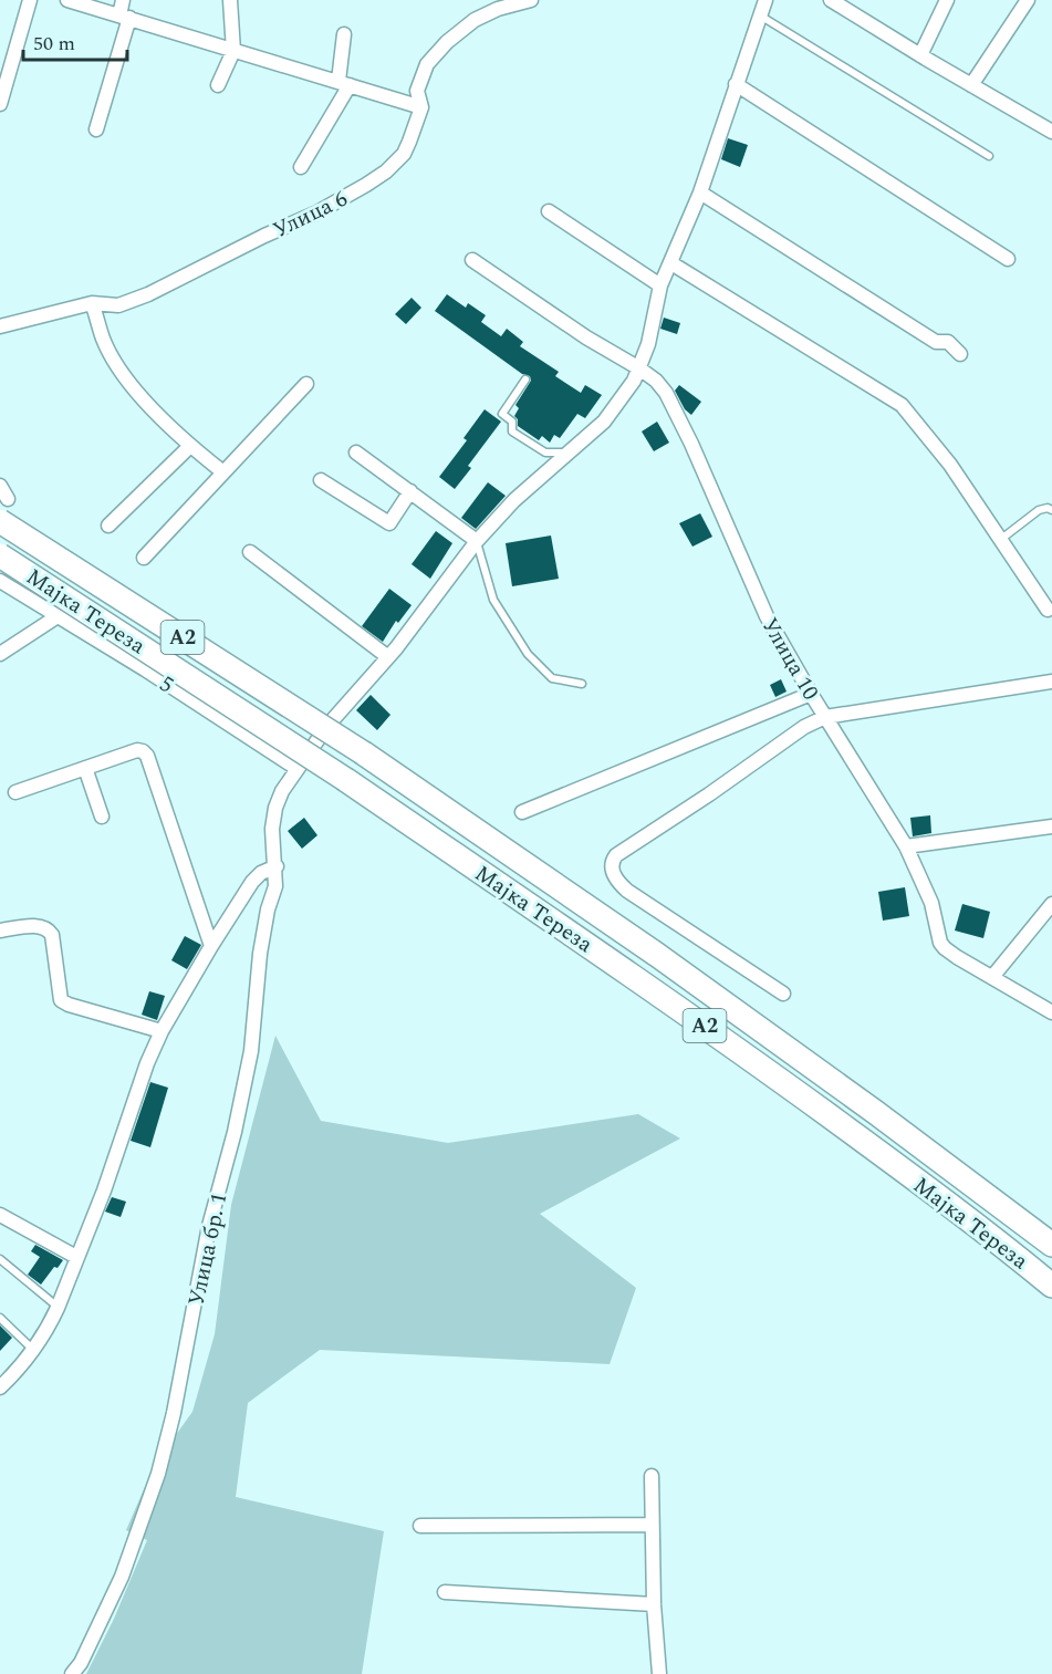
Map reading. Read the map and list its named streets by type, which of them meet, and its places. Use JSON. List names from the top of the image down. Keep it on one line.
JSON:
{"streets":{"highway":["Мајка Тереза","A2"],"street":["Улица 6","Улица 10","5","Улица бр. 1"]},"crossings":[["5","Улица бр. 1"]],"scale_bar":"50 m"}
